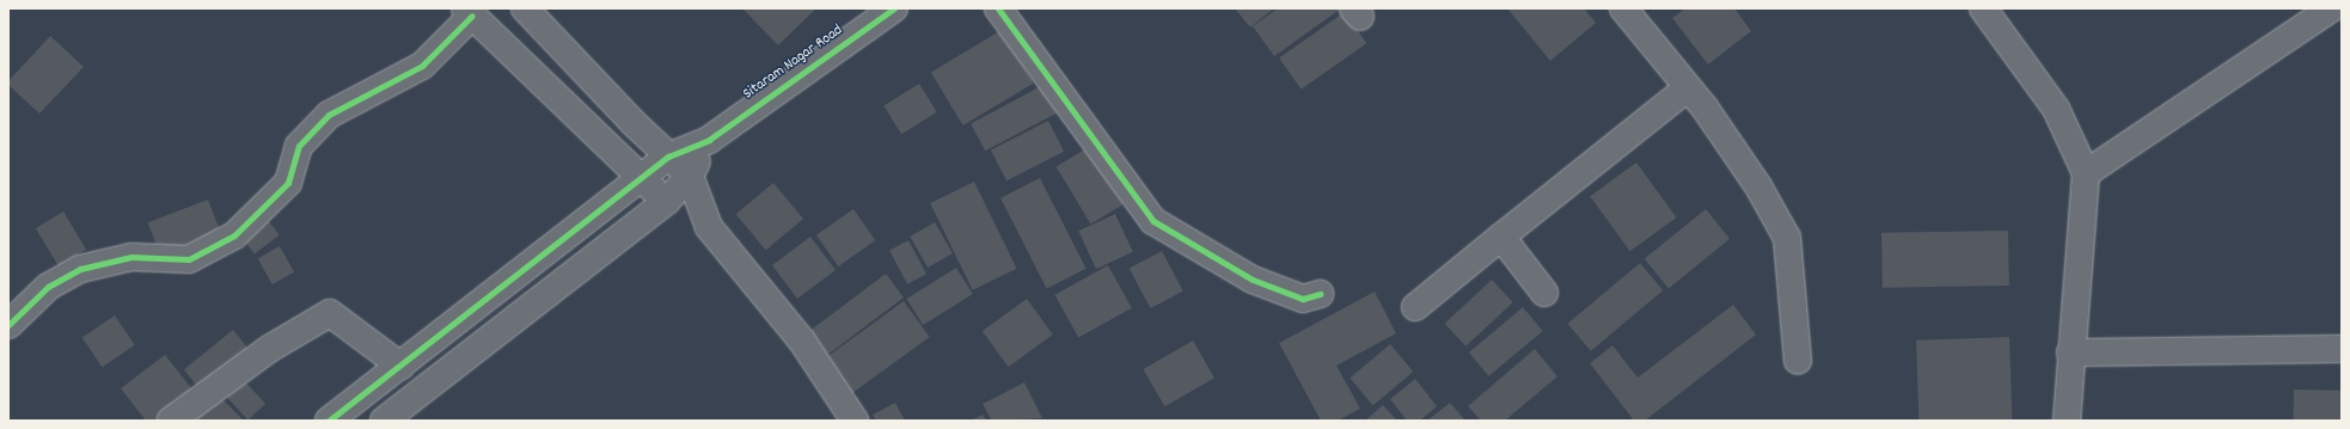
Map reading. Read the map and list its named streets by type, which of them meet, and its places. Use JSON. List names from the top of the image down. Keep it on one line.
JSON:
{"streets":{"street":["Sitaram Nagar Road"]}}
